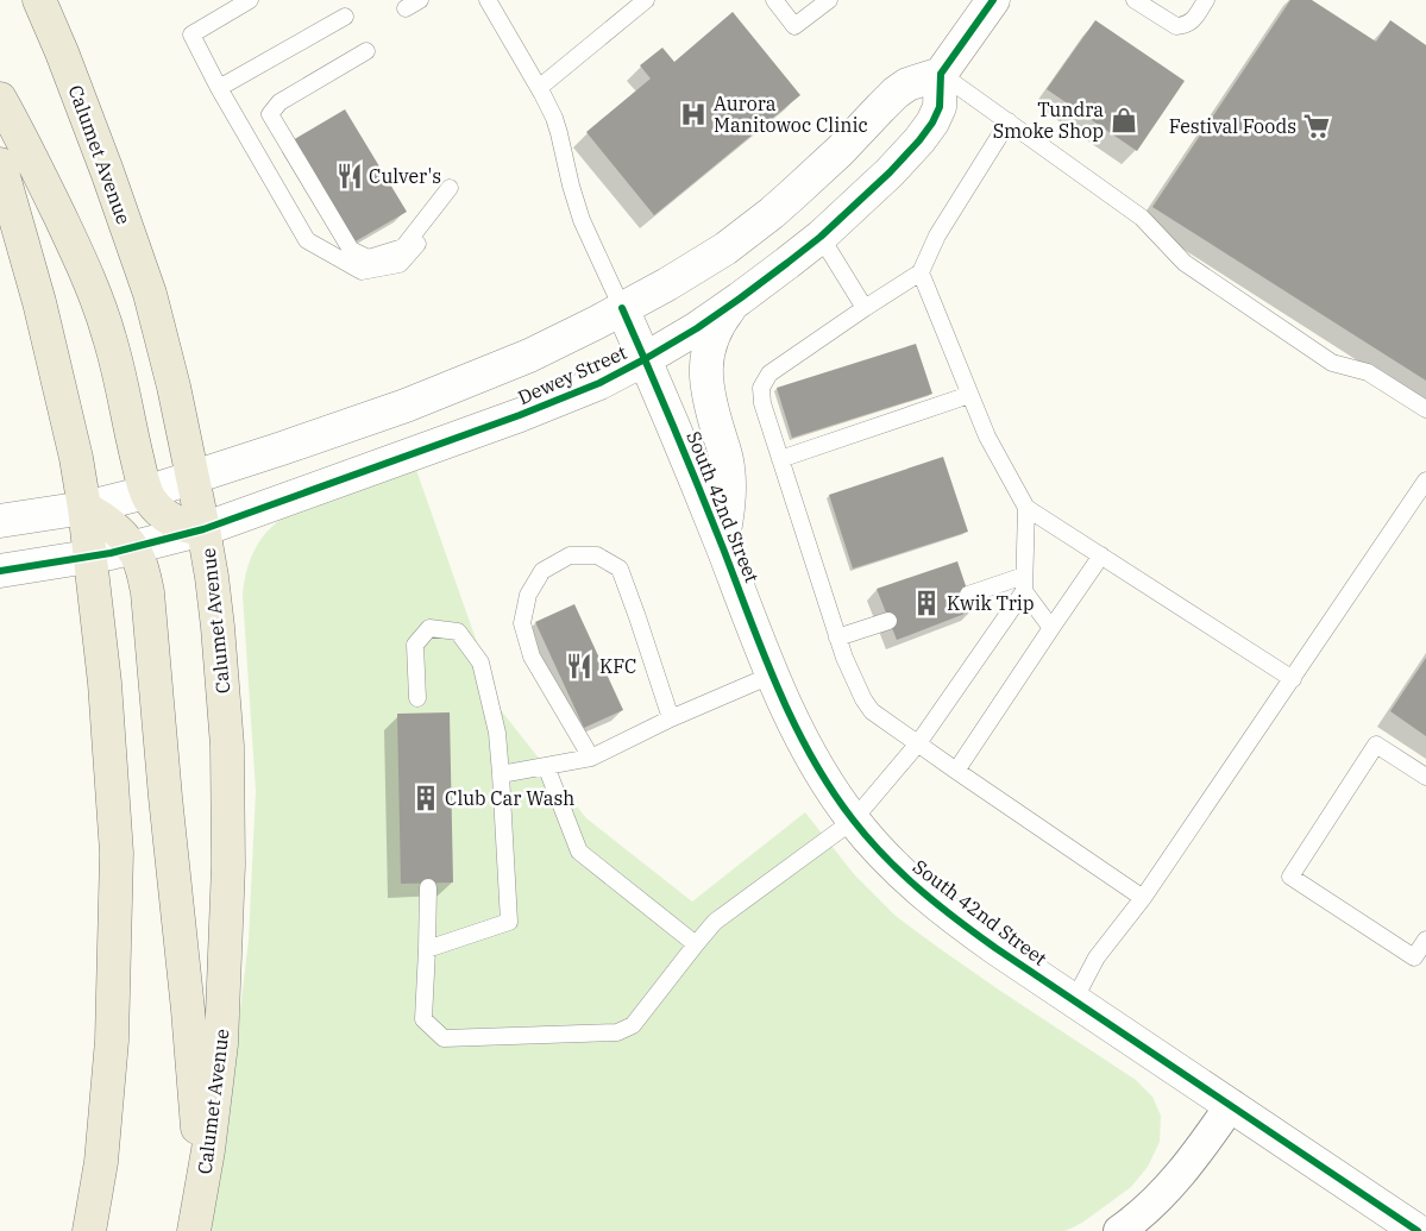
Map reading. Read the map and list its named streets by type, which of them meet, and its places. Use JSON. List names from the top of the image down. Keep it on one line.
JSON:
{"streets":{"main road":["Calumet Avenue"],"street":["Dewey Street","South 42nd Street"]},"crossings":[["Calumet Avenue","Dewey Street"],["Dewey Street","South 42nd Street"]],"places":{"hospital":["Aurora Manitowoc Clinic"],"shop":["Tundra Smoke Shop"],"supermarket":["Festival Foods"],"restaurant":["Culver's","KFC"],"building":["Kwik Trip","Club Car Wash"]}}
